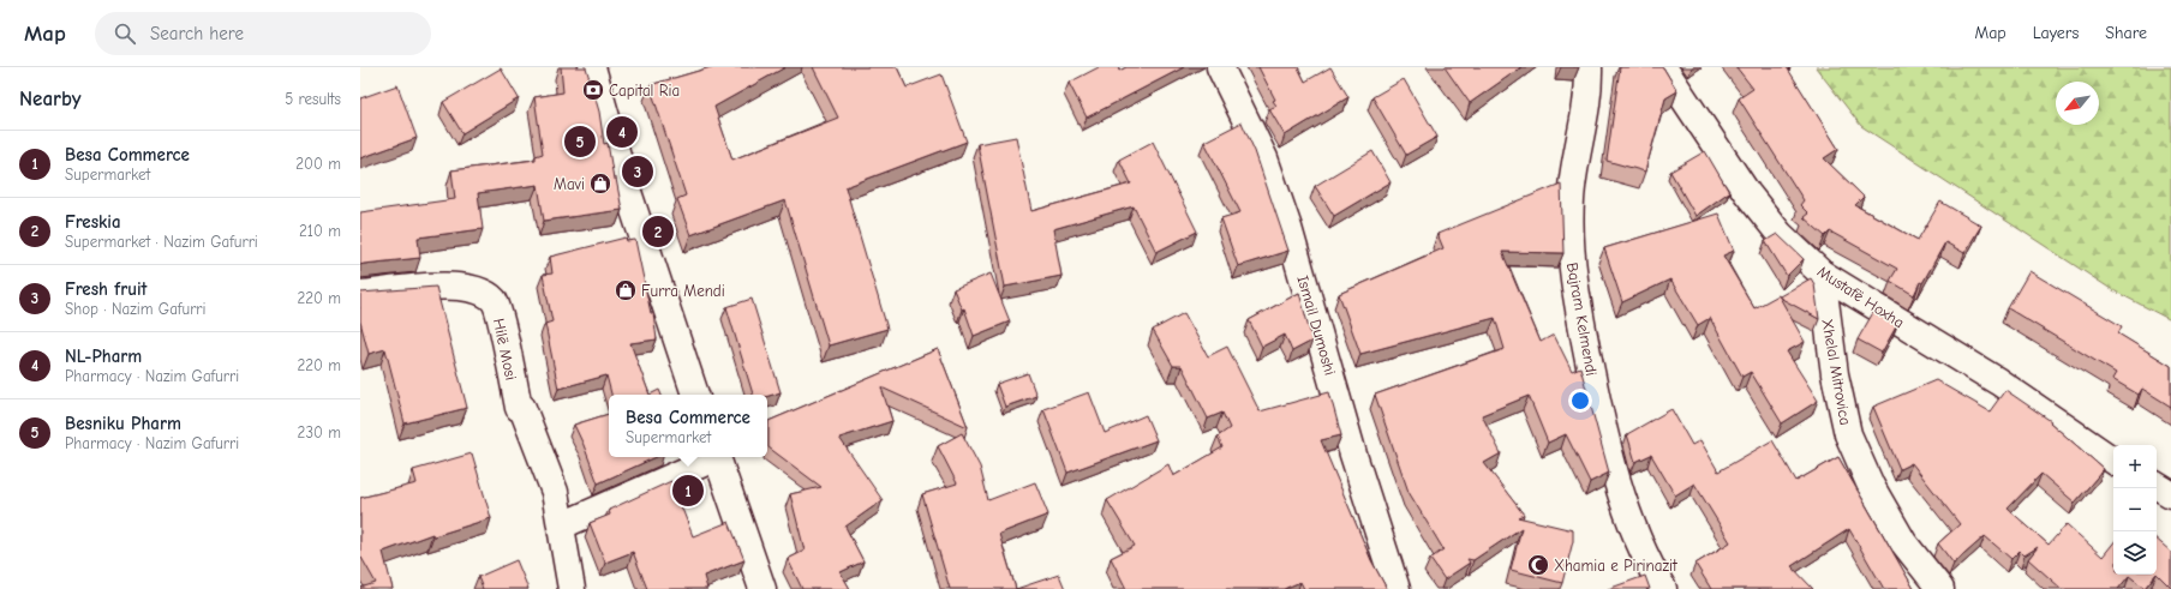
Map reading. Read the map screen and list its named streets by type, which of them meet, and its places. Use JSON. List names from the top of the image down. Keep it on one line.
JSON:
{"streets":{"street":["Mustafë Hoxha","Bajram Kelmendi","Ismail Dumoshi","Hilë Mosi","Xhelal Mitrovica"]},"crossings":[["Mustafë Hoxha","Xhelal Mitrovica"]],"places":{"bank":["Capital Ria"],"shop":["Mavi","Furra Mendi"],"mosque":["Xhamia e Pirinazit"]},"north":"bottom left","page":{"header":"Map","search":"Search here","nav":["Map","Layers","Share"],"heading":["Nearby","5 results"],"pins":["4","5","3","2","1"],"list":[{"mark":"1","name":"Besa Commerce","note":"Supermarket","value":"200 m"},{"mark":"2","name":"Freskia","note":"Supermarket · Nazim Gafurri","value":"210 m"},{"mark":"3","name":"Fresh fruit","note":"Shop · Nazim Gafurri","value":"220 m"},{"mark":"4","name":"NL-Pharm","note":"Pharmacy · Nazim Gafurri","value":"220 m"},{"mark":"5","name":"Besniku Pharm","note":"Pharmacy · Nazim Gafurri","value":"230 m"}],"popup":["Besa Commerce","Supermarket"],"map_buttons":["+","−"]}}
